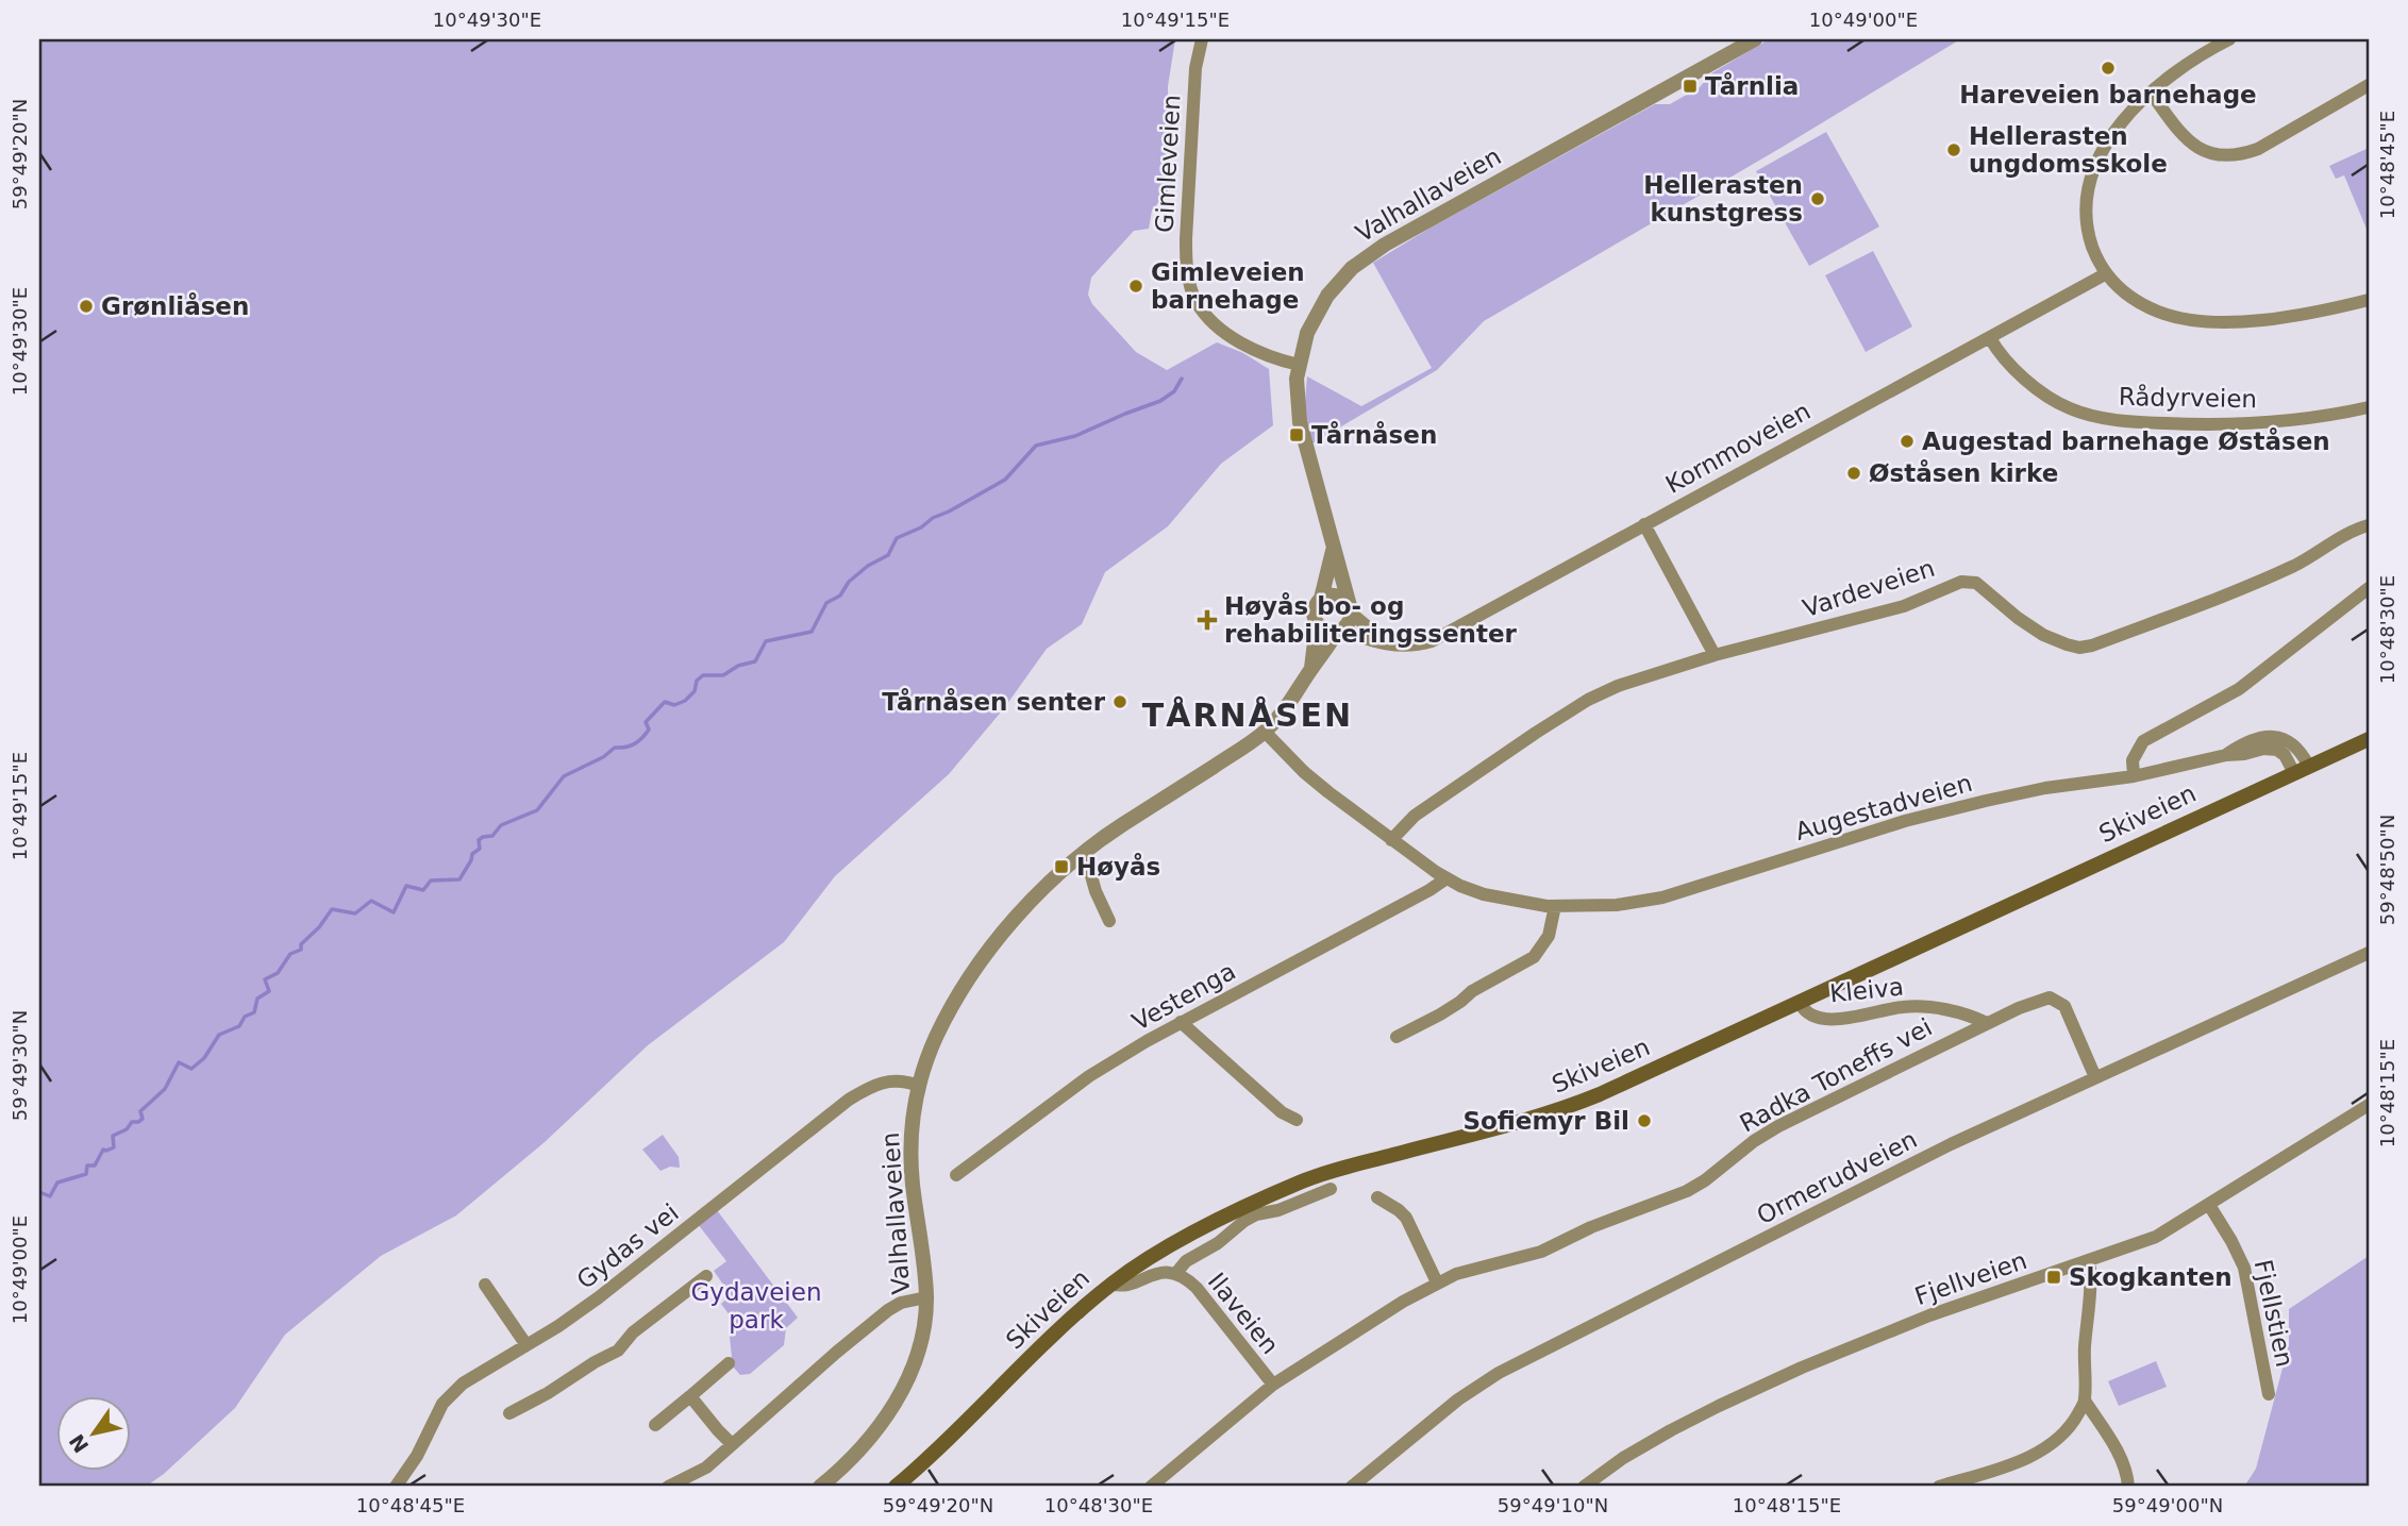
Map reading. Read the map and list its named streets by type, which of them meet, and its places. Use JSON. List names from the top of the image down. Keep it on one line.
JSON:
{"streets":{"main road":["Skiveien"],"street":["Gimleveien","Valhallaveien","Rådyrveien","Kornmoveien","Vardeveien","Augestadveien","Kleiva","Vestenga","Radka Toneffs vei","Ormerudveien","Gydas vei","Fjellveien","Ilaveien","Fjellstien"]},"crossings":[["Gimleveien","Valhallaveien"],["Valhallaveien","Kornmoveien"],["Valhallaveien","Augestadveien"],["Valhallaveien","Gydas vei"],["Rådyrveien","Kornmoveien"],["Vardeveien","Augestadveien"],["Augestadveien","Skiveien"],["Augestadveien","Vestenga"],["Skiveien","Kleiva"],["Skiveien","Ilaveien"],["Kleiva","Radka Toneffs vei"],["Radka Toneffs vei","Ormerudveien"],["Radka Toneffs vei","Ilaveien"],["Fjellveien","Fjellstien"]],"districts":["TÅRNÅSEN"],"parks":["Gydaveien park"],"places":{"other":["Hareveien barnehage","Hellerasten ungdomsskole","Hellerasten kunstgress","Gimleveien barnehage","Grønliåsen","Augestad barnehage Øståsen","Øståsen kirke","Tårnåsen senter","Sofiemyr Bil"],"transit":["Tårnlia","Tårnåsen","Høyås","Skogkanten"],"health":["Høyås bo- og rehabiliteringssenter"]},"north":"bottom left","coordinates":["10°49'30\"E","10°49'15\"E","10°49'00\"E","59°49'20\"N","10°48'45\"E","10°48'30\"E","59°48'50\"N","59°49'30\"N","10°48'15\"E","59°49'10\"N","59°49'00\"N"]}
